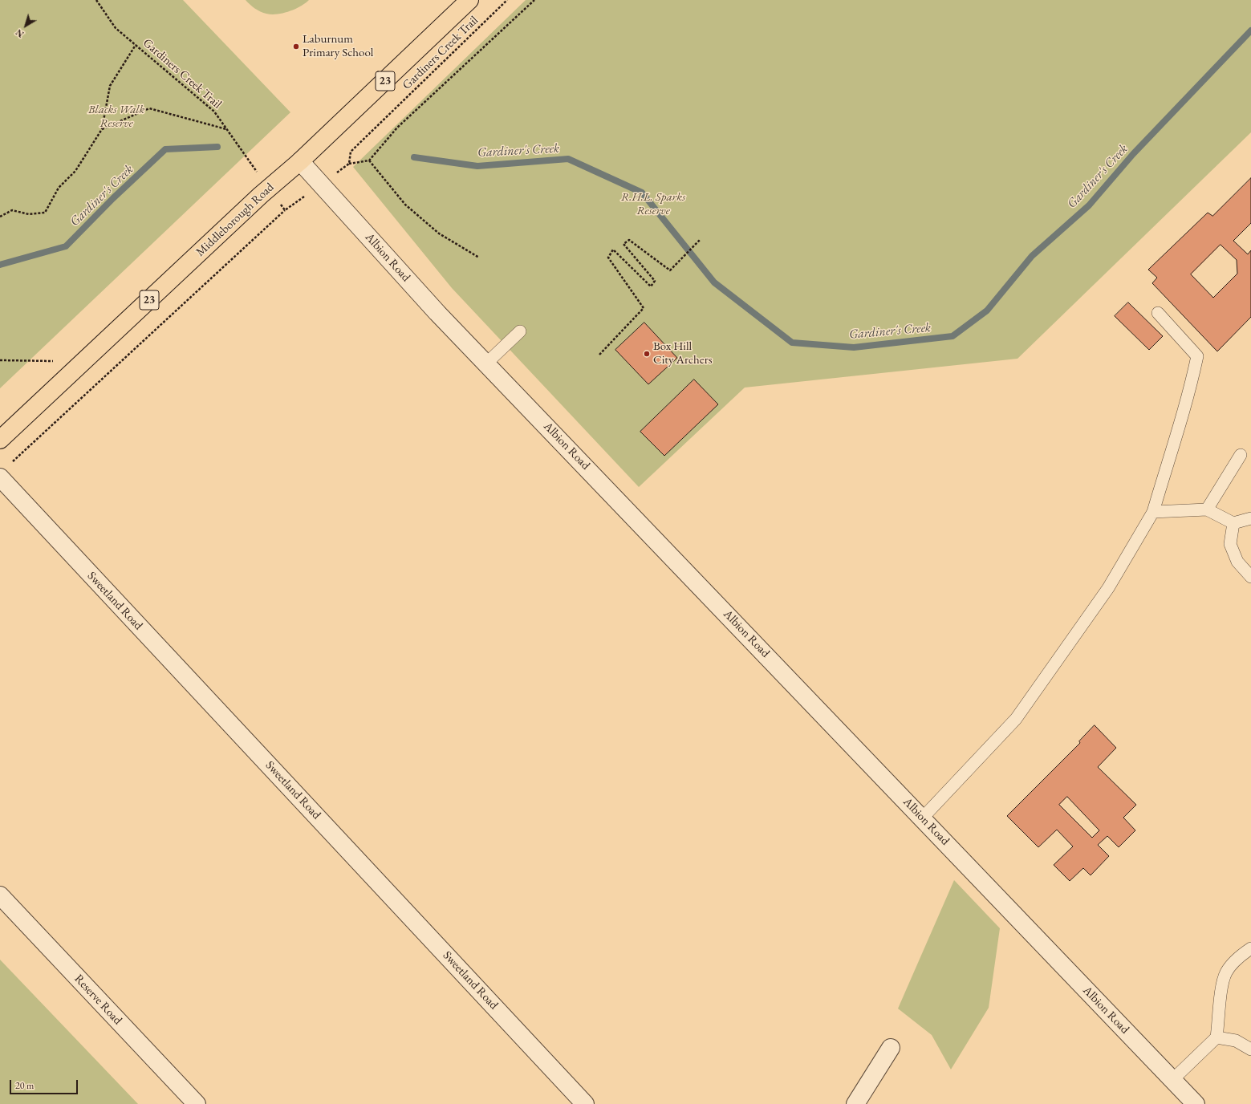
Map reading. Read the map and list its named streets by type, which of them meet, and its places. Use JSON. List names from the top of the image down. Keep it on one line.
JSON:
{"streets":{"main road":["23","Middleborough Road"],"street":["Albion Road","Sweetland Road","Reserve Road"],"path":["Gardiners Creek Trail"]},"crossings":[["Gardiners Creek Trail","Middleborough Road"],["Middleborough Road","Albion Road"]],"water":["Gardiner's Creek"],"parks":["Blacks Walk Reserve","R.H.L. Sparks Reserve"],"places":["Laburnum Primary School","Box Hill City Archers"],"scale_bar":"20 m","north":"bottom left"}
